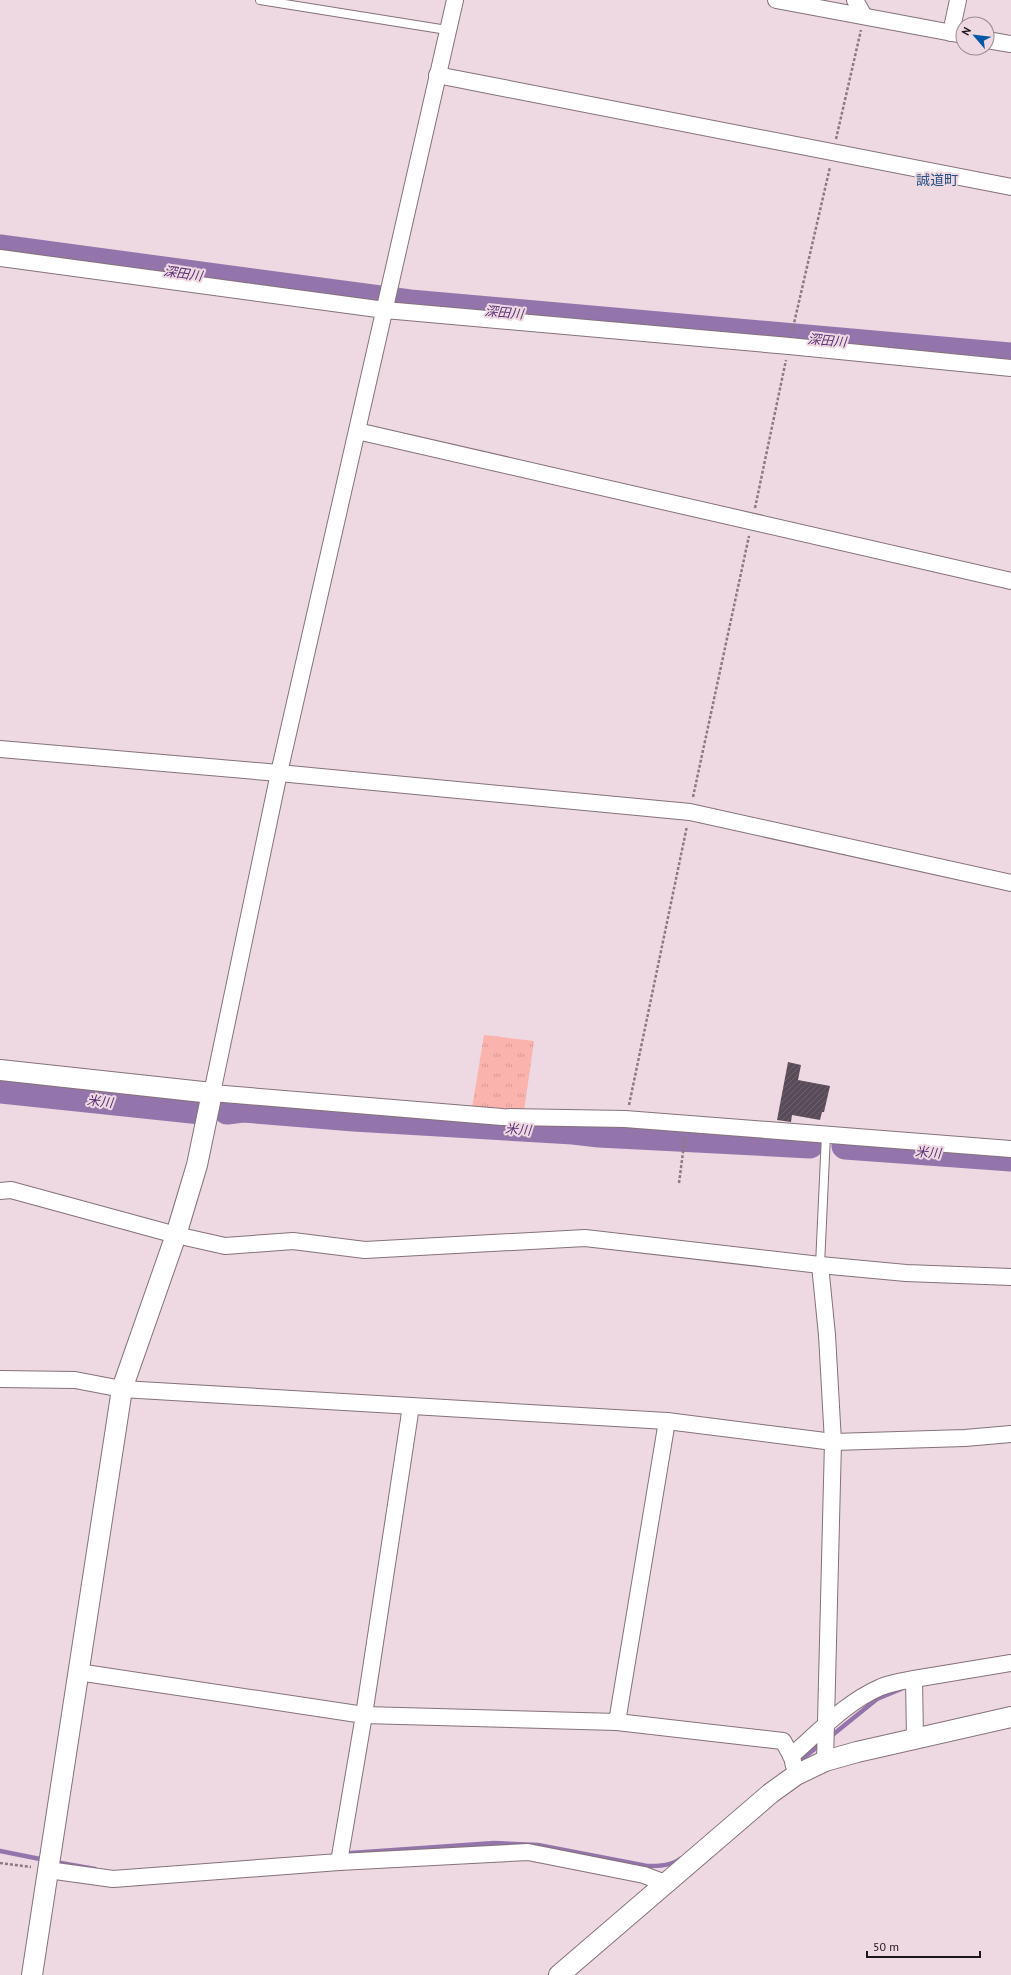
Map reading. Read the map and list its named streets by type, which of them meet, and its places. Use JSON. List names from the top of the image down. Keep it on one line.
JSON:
{"districts":["誠道町"],"water":["深田川","米川"],"scale_bar":"50 m","north":"top left"}
